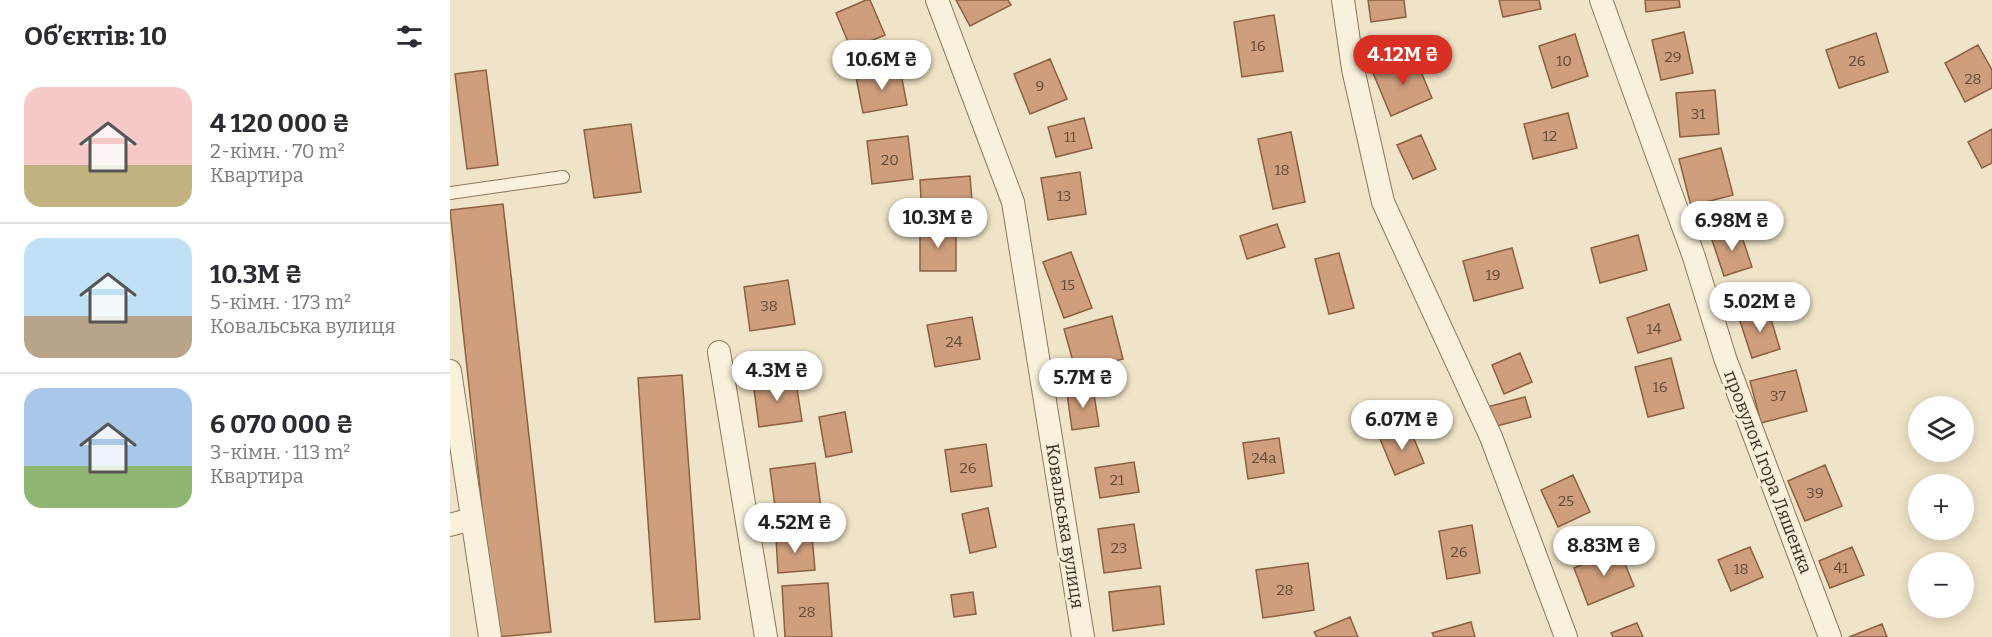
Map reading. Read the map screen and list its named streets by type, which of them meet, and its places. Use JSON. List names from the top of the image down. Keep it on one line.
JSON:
{"streets":{"street":["провулок Ігора Ляшенка","Ковальська вулиця"]},"house_numbers":["16","29","10","26","28","9","31","12","11","20","18","13","19","15","38","14","24","16","37","24а","26","21","39","25","23","26","41","18","28","28"],"page":{"heading":"Об’єктів: 10","price":["4.12M ₴","10.6M ₴","10.3M ₴","6.98M ₴","5.02M ₴","4.3M ₴","5.7M ₴","6.07M ₴","4.52M ₴","8.83M ₴"],"list":[{"name":"4 120 000 ₴","note":"2-кімн. · 70 m² · Квартира"},{"name":"10.3M ₴","note":"5-кімн. · 173 m² · Ковальська вулиця"},{"name":"6 070 000 ₴","note":"3-кімн. · 113 m² · Квартира"}],"map_buttons":["+","−"]}}
